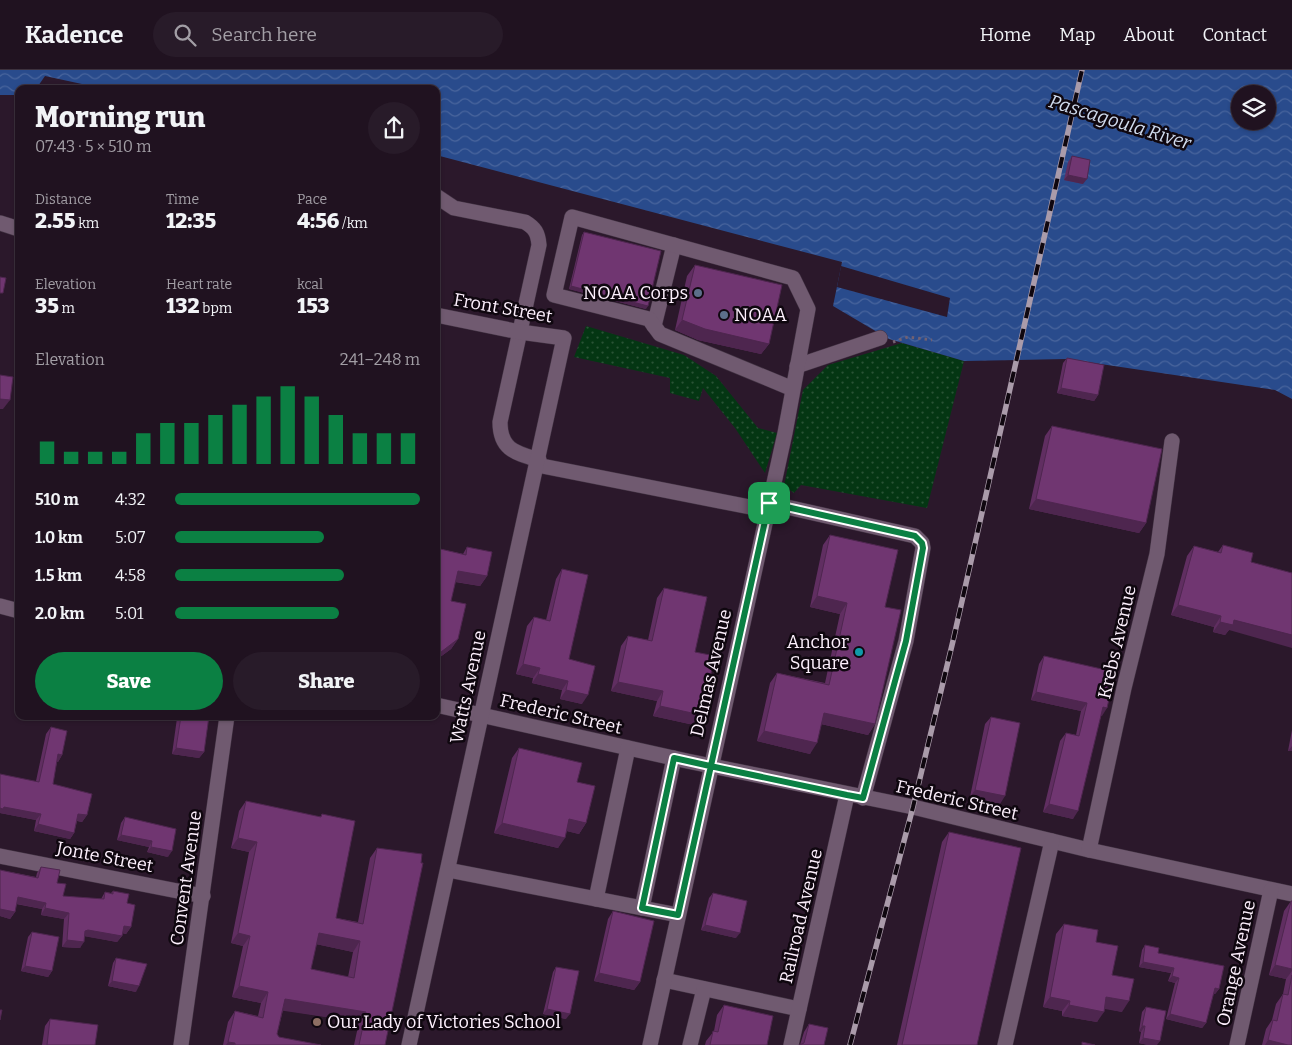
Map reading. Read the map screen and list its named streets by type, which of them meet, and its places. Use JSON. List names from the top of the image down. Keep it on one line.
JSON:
{"streets":{"street":["Front Street","Krebs Avenue","Delmas Avenue","Watts Avenue","Frederic Street","Jonte Street","Convent Avenue","Railroad Avenue","Orange Avenue"]},"crossings":[["Front Street","Watts Avenue"],["Krebs Avenue","Frederic Street"],["Delmas Avenue","Frederic Street"],["Watts Avenue","Frederic Street"],["Frederic Street","Railroad Avenue"],["Frederic Street","Orange Avenue"],["Jonte Street","Convent Avenue"]],"water":["Pascagoula River"],"places":["NOAA Corps","NOAA","Anchor Square","Our Lady of Victories School"],"page":{"header":"Kadence","search":"Search here","nav":["Home","Map","About","Contact"],"heading":["Morning run","07:43 · 5 × 510 m"],"stats":[["Distance","2.55 km"],["Time","12:35"],["Pace","4:56 /km"],["Elevation","35 m"],["Heart rate","132 bpm"],["kcal","153"]],"chart":["Elevation","241–248 m"],"list":[{"name":"510 m","note":"4:32"},{"name":"1.0 km","note":"5:07"},{"name":"1.5 km","note":"4:58"},{"name":"2.0 km","note":"5:01"}],"buttons":["Save","Share"]}}
